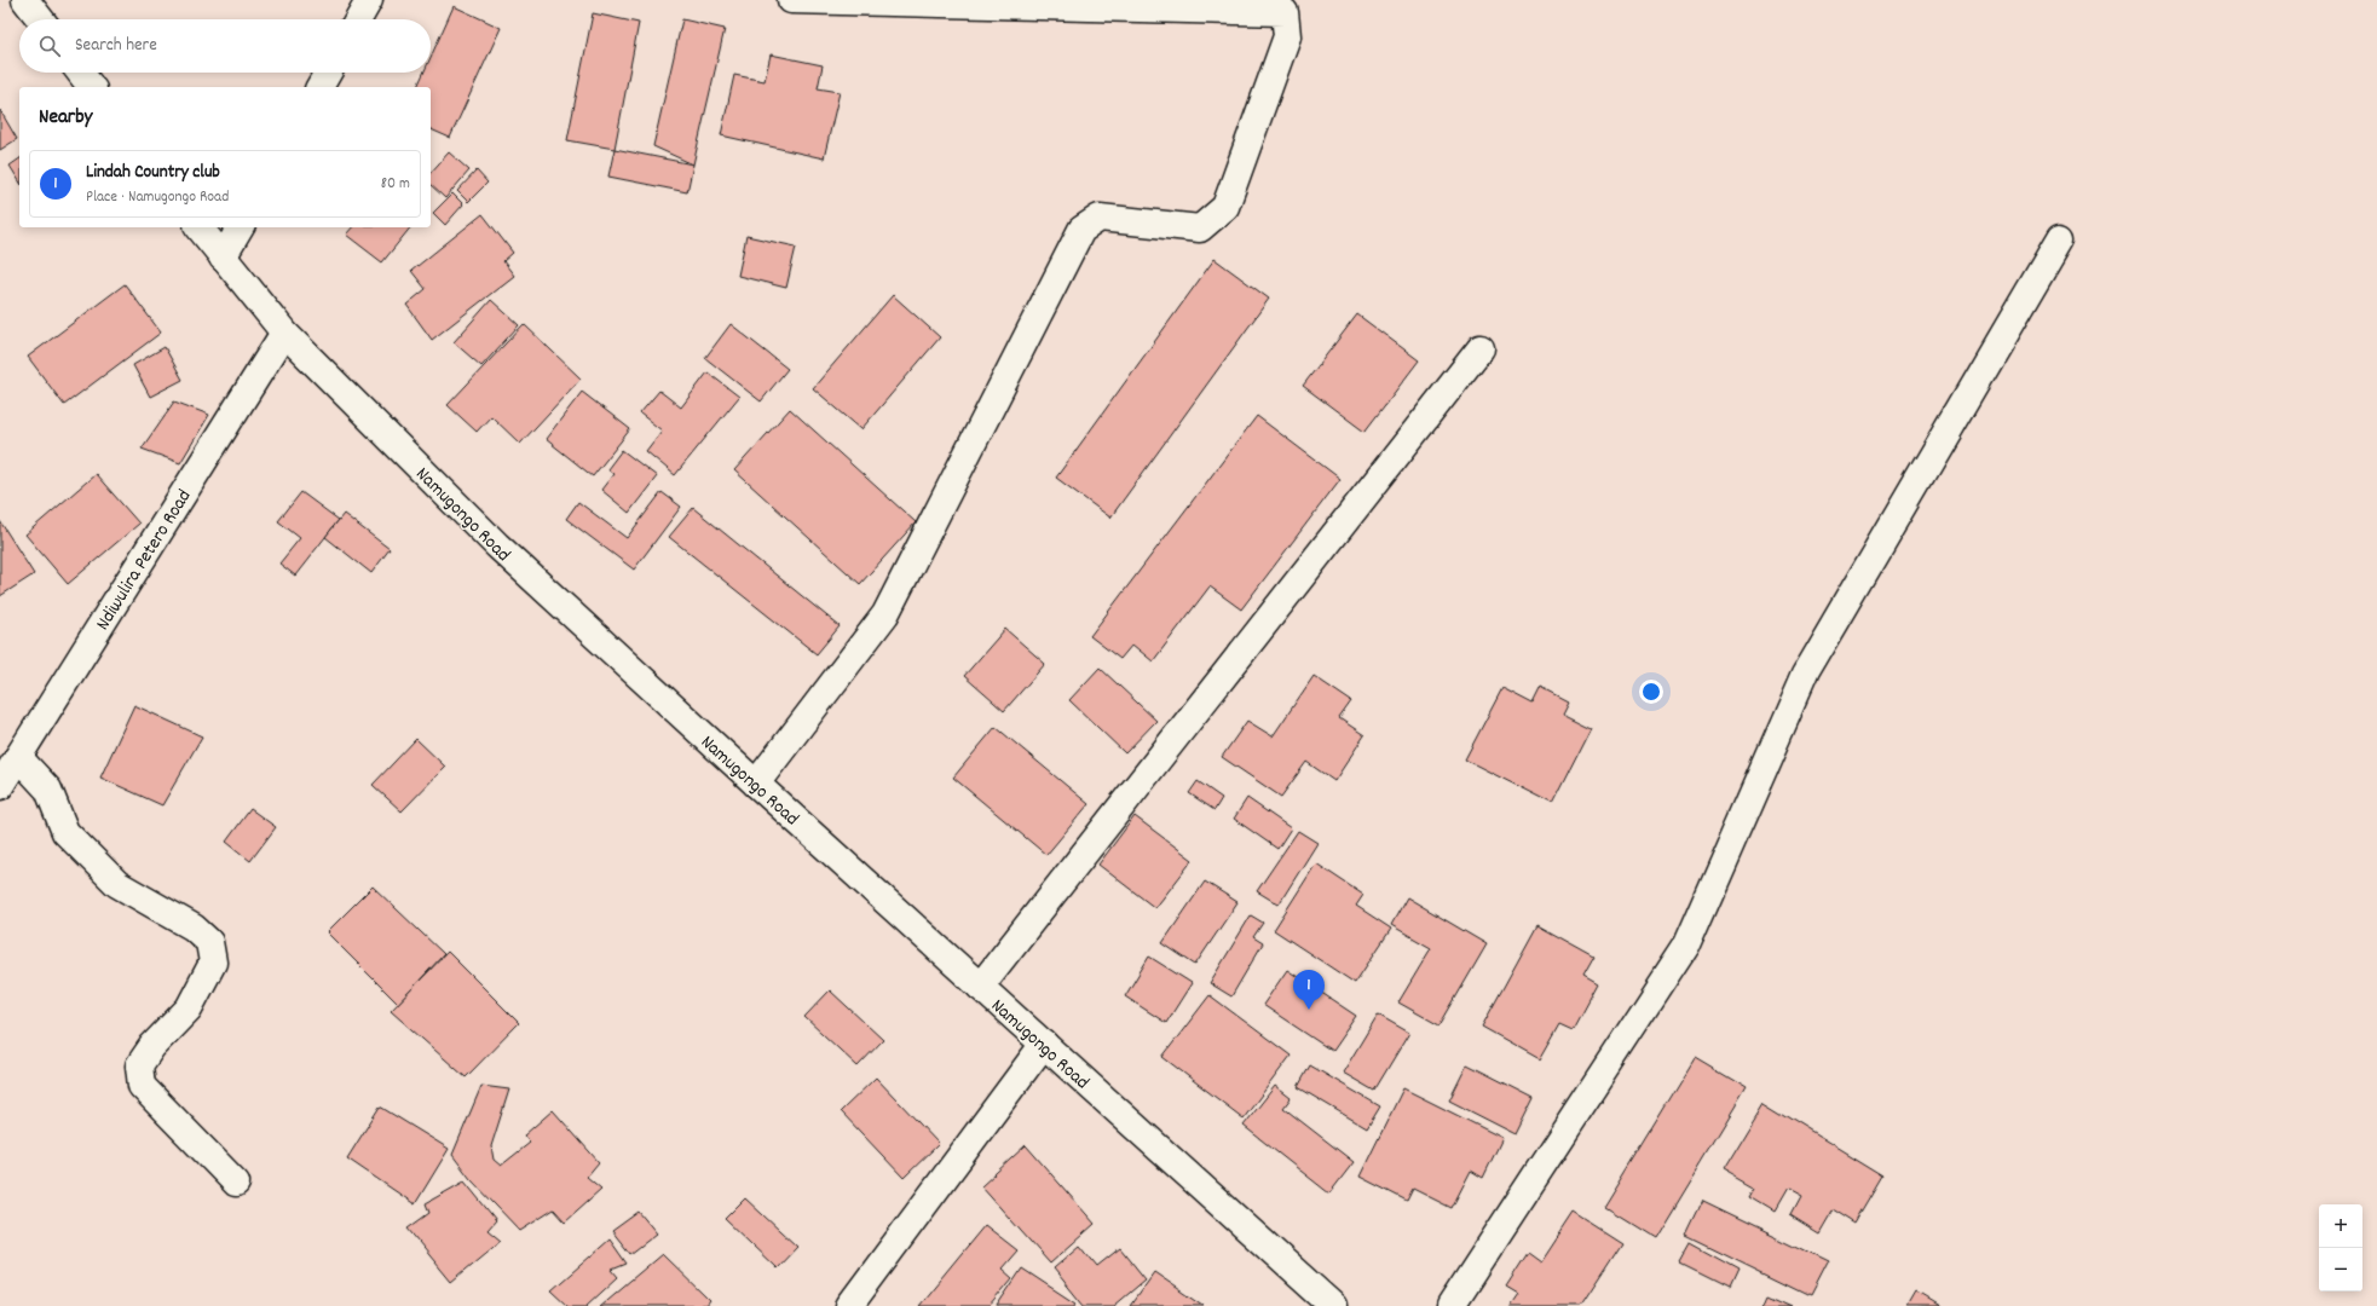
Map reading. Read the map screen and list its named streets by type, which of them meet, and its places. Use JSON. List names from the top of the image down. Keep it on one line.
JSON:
{"streets":{"street":["Namugongo Road","Ndiwulira Petero Road"]},"crossings":[["Namugongo Road","Ndiwulira Petero Road"]],"page":{"search":"Search here","heading":"Nearby","list":[{"mark":"1","name":"Lindah Country club","note":"Place · Namugongo Road","value":"80 m"}],"pins":"1","map_buttons":["+","−"]}}
